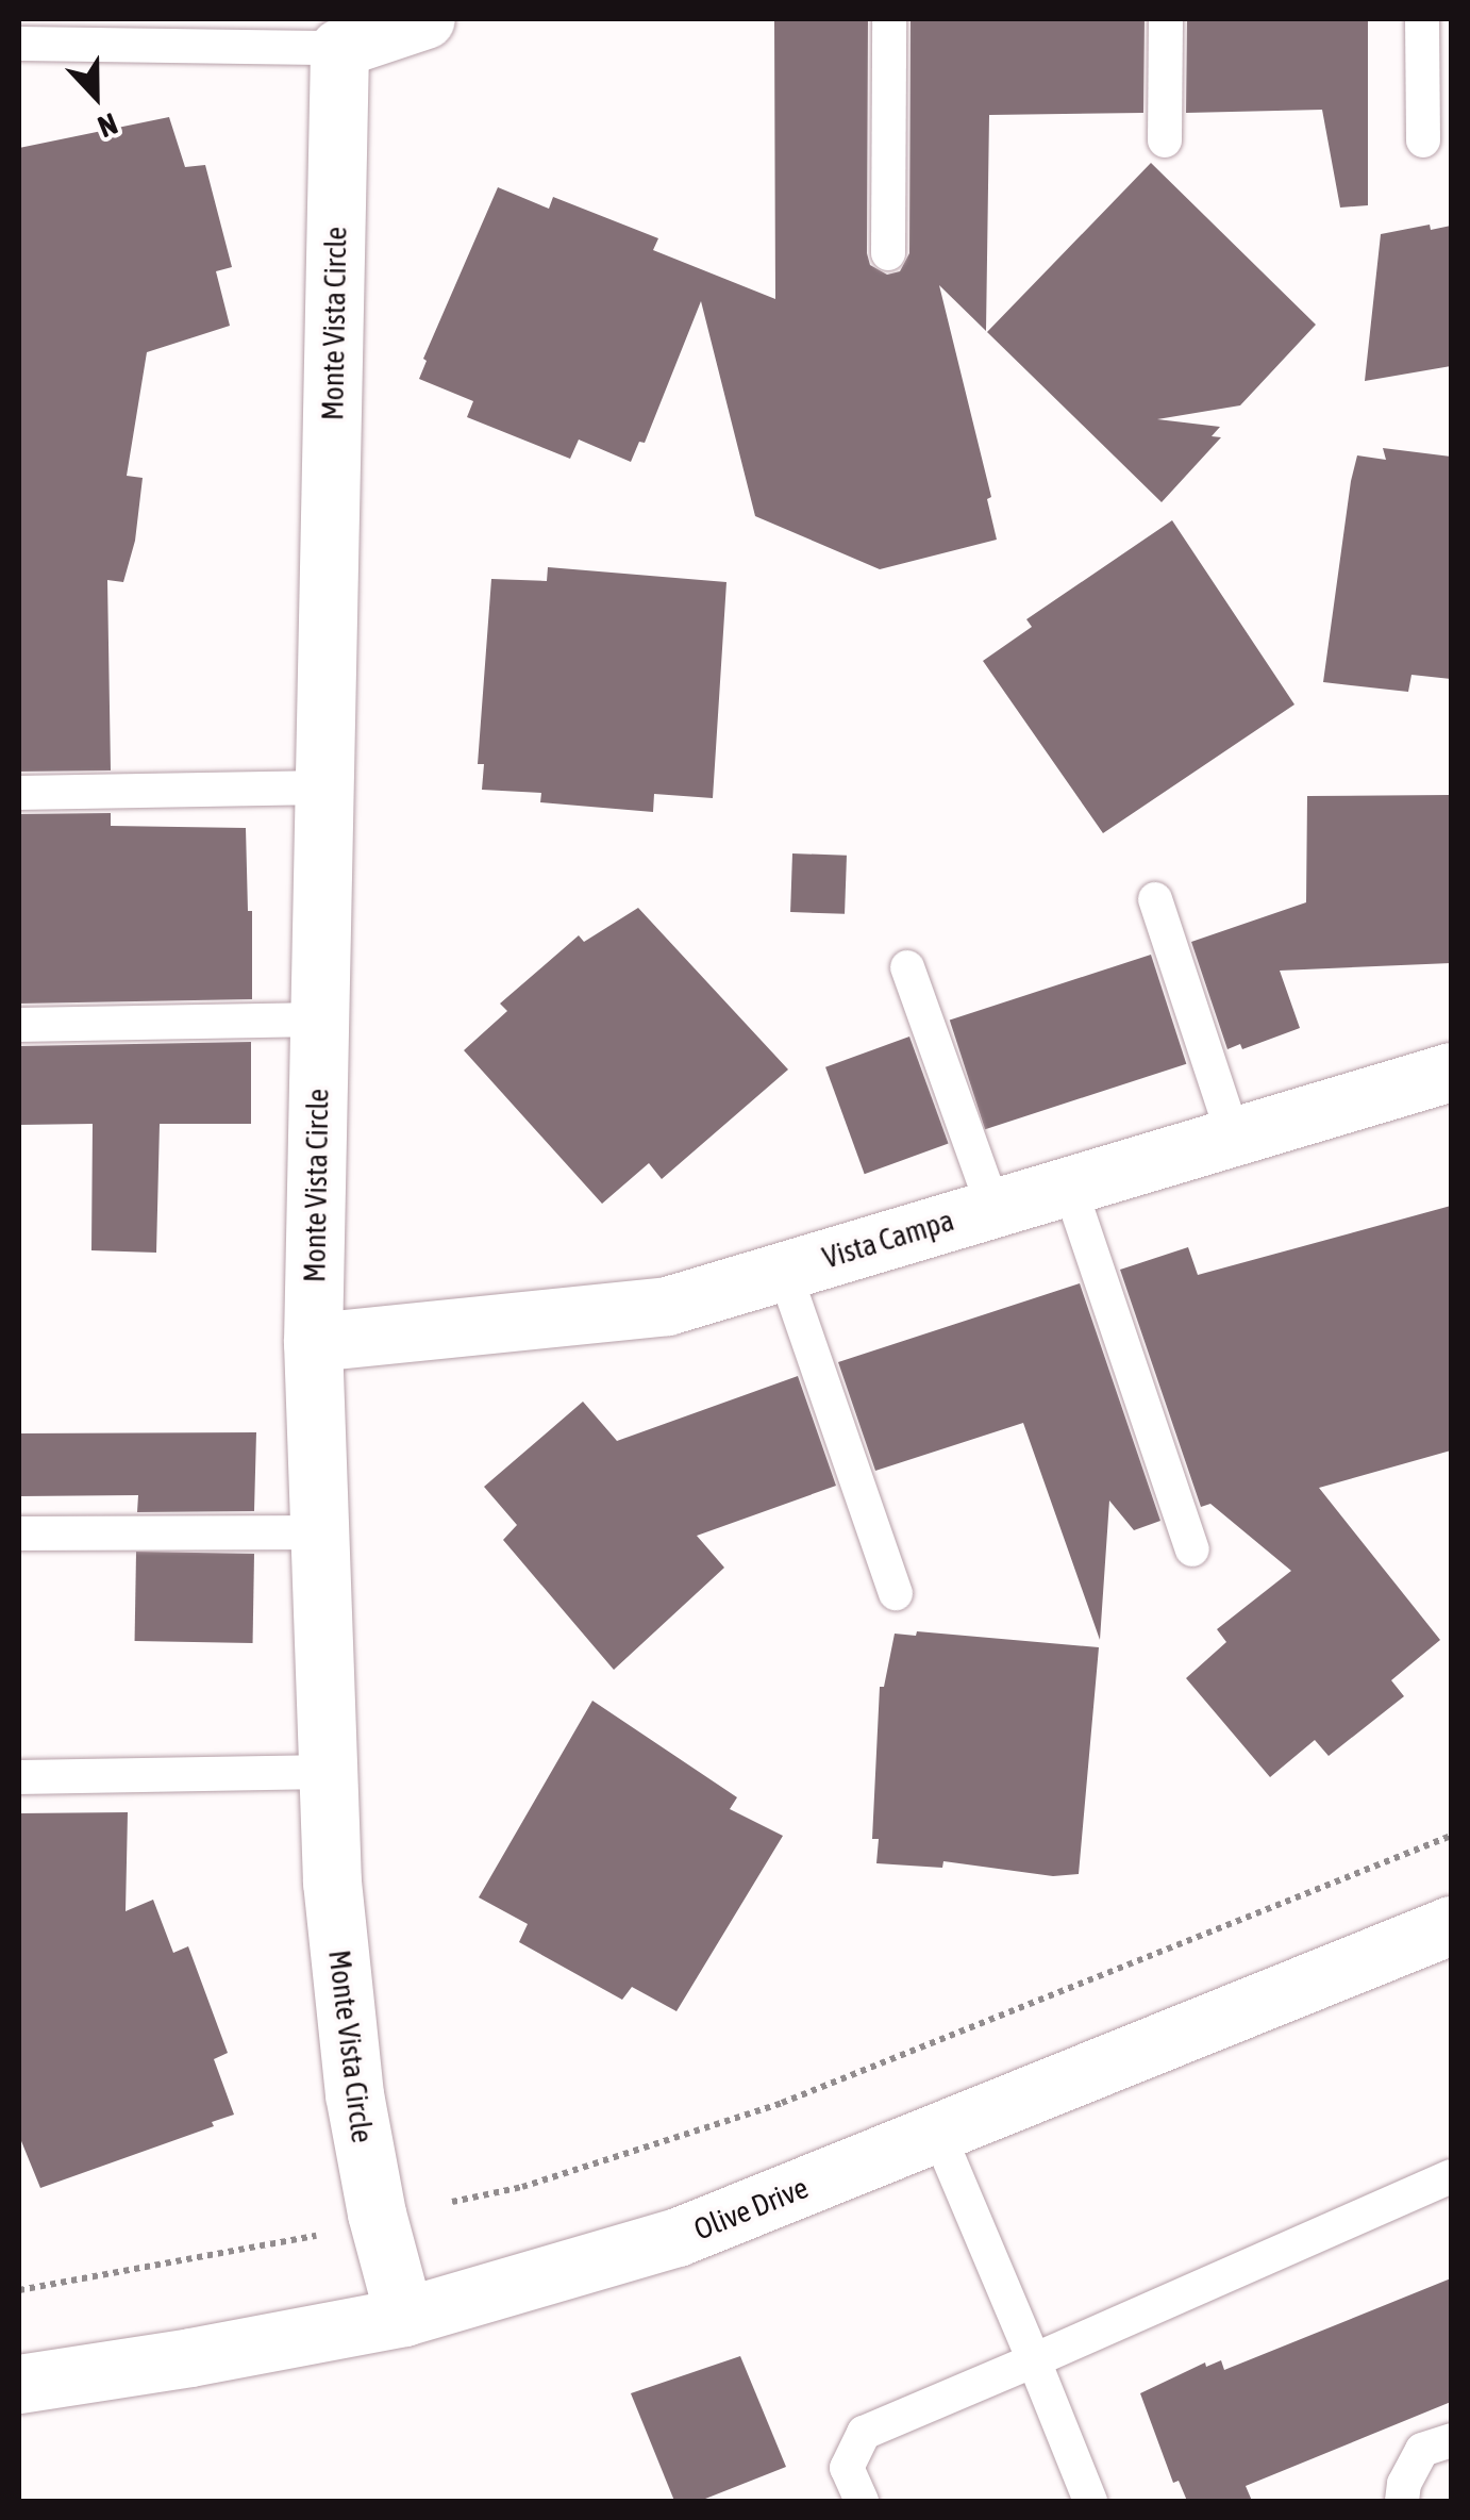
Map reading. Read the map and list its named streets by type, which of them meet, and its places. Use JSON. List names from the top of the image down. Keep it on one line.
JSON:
{"streets":{"street":["Monte Vista Circle","Vista Campa","Olive Drive"]},"crossings":[["Monte Vista Circle","Vista Campa"],["Monte Vista Circle","Olive Drive"]],"north":"bottom"}
